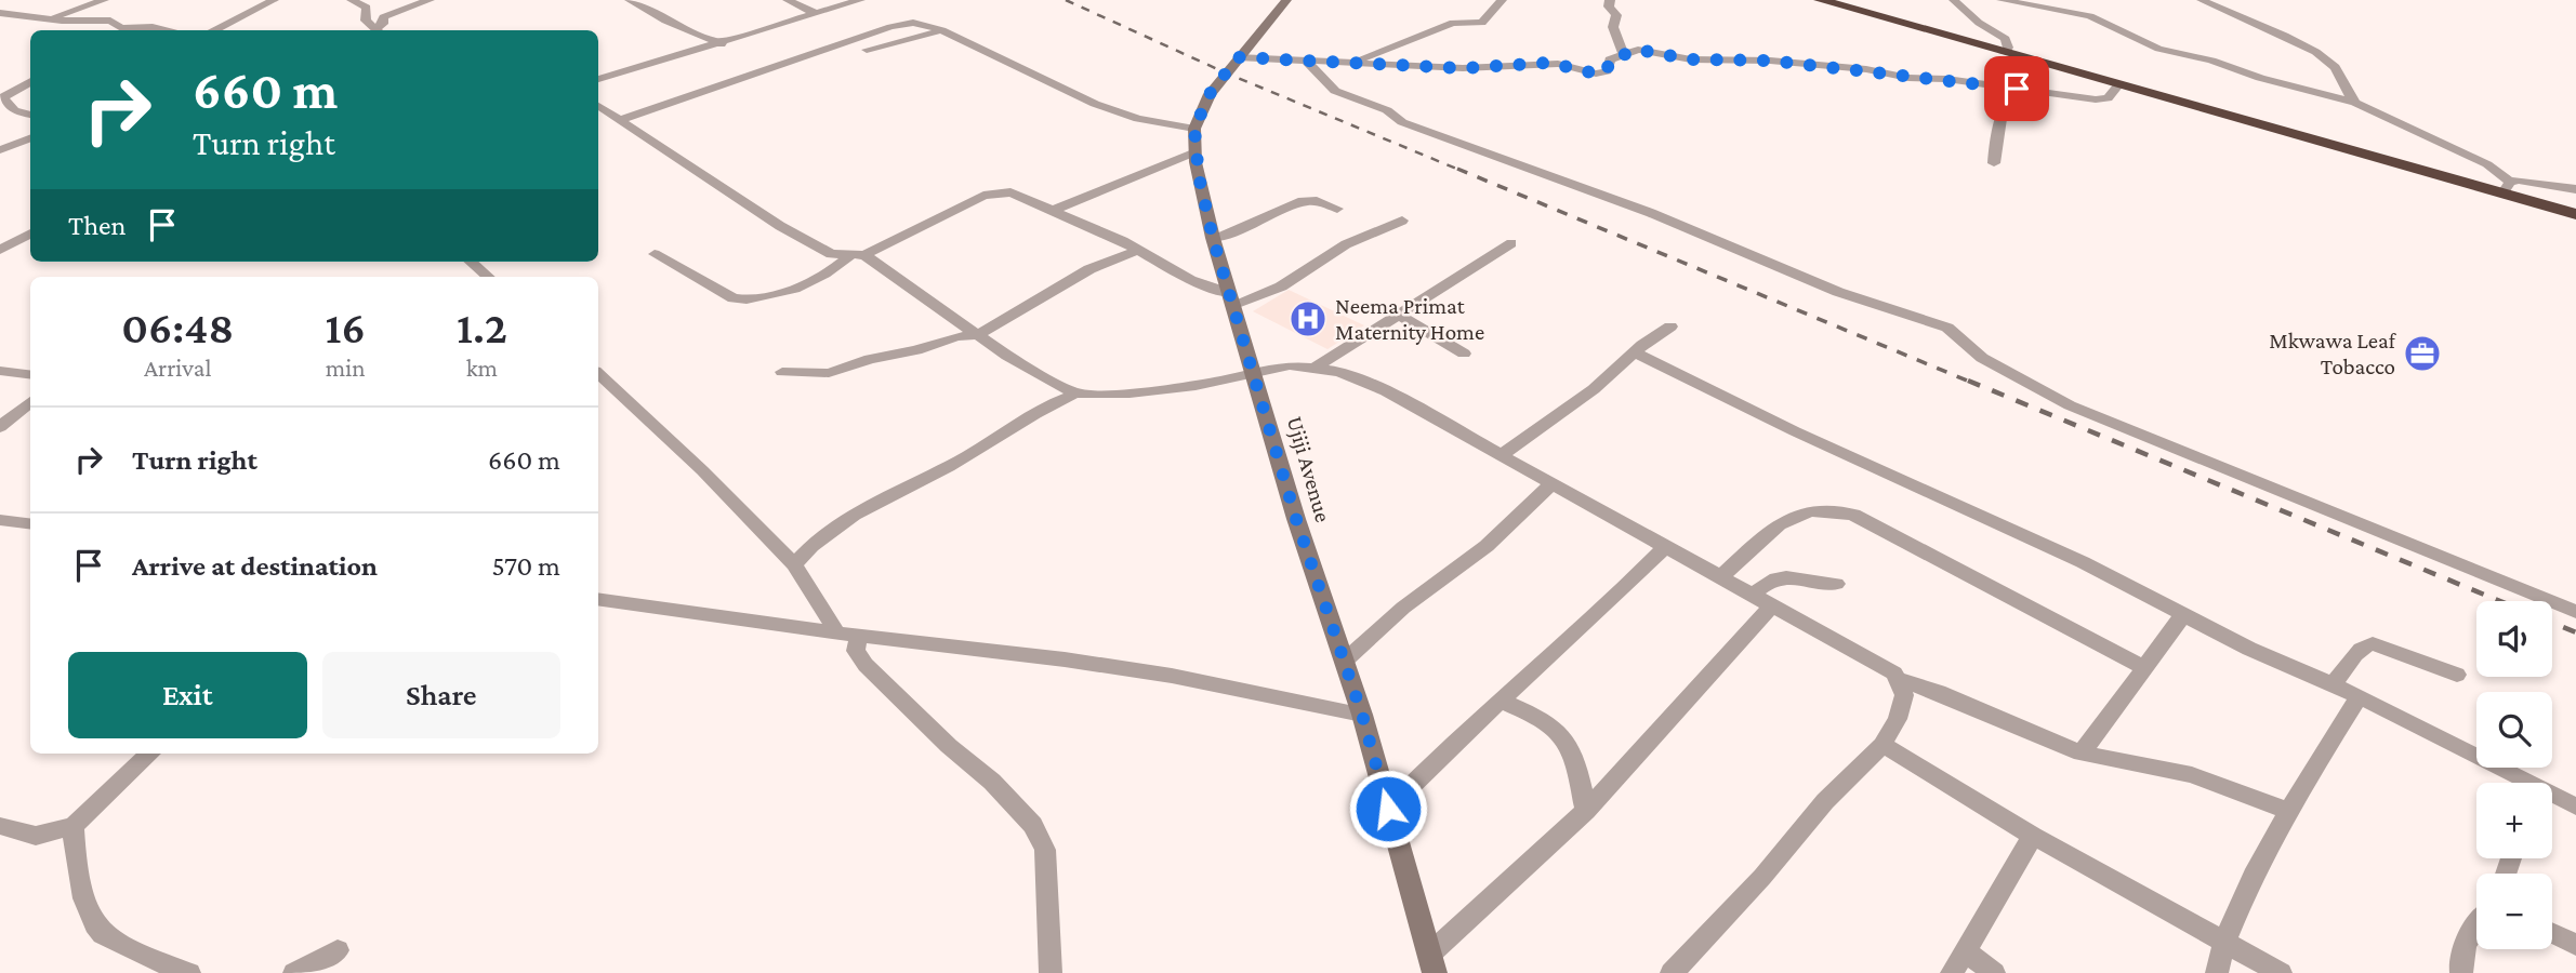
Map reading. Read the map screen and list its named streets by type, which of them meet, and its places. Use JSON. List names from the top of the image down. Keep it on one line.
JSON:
{"streets":{"main road":["Ujiji Avenue"]},"places":{"hospital":["Neema Primat Maternity Home"],"office":["Mkwawa Leaf Tobacco"]},"page":{"turn":["660 m","Turn right"],"then":"Then","eta":["06:48","Arrival","16","min","1.2","km"],"list":[{"name":"Turn right","value":"660 m"},{"name":"Arrive at destination","value":"570 m"}],"map_buttons":["+","−"],"buttons":["Exit","Share"]}}
